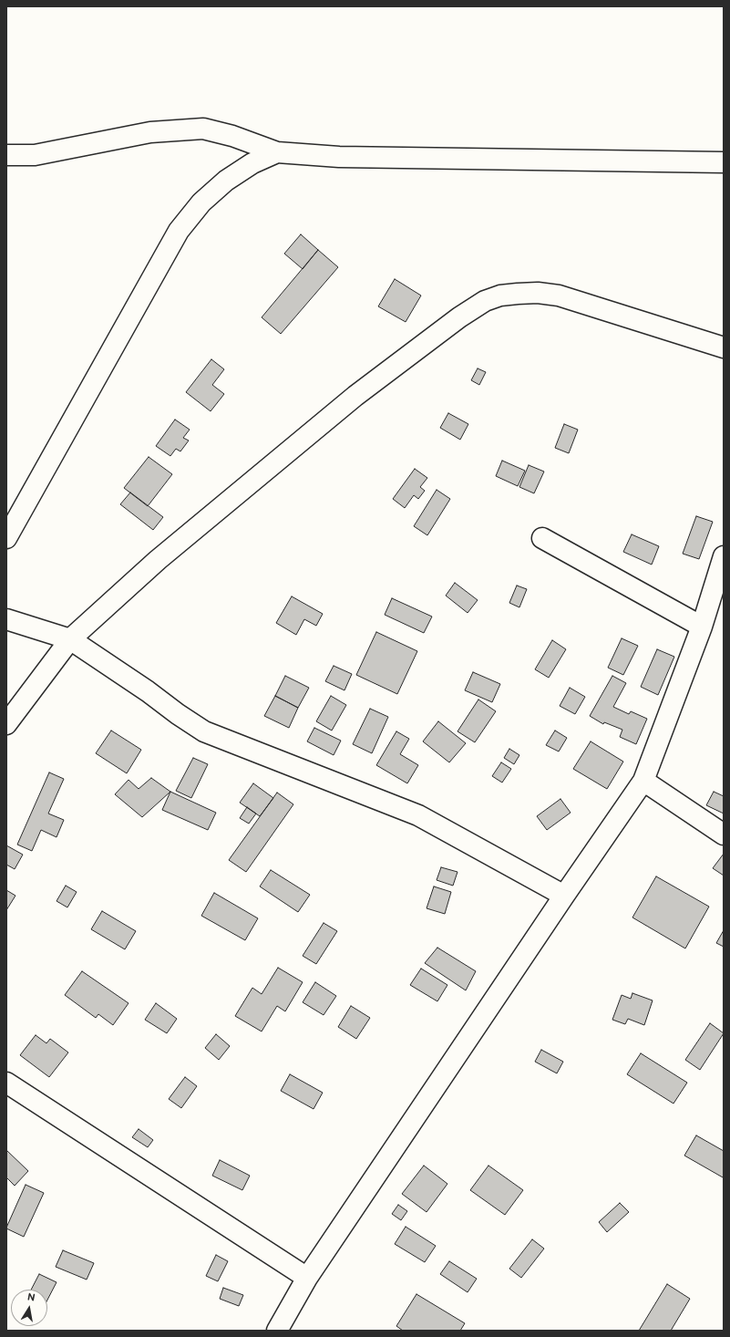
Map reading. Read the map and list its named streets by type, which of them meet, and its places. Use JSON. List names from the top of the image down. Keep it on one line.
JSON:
{"north":"top"}
